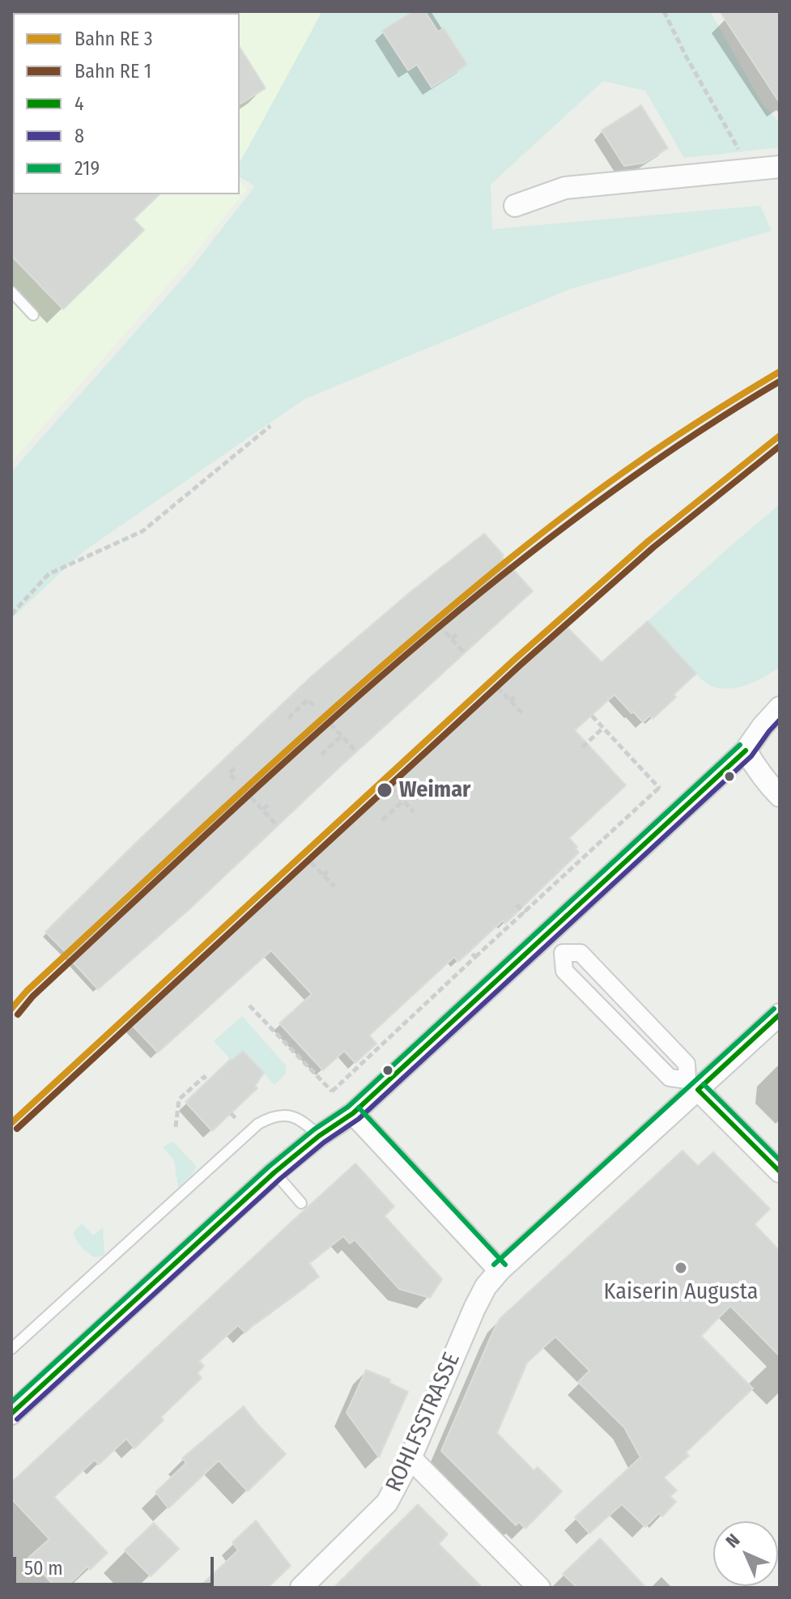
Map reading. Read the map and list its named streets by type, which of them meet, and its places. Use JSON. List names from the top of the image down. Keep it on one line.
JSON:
{"streets":{"street":["ROHLFSSTRASSE"]},"places":["Weimar","Kaiserin Augusta"],"lines":["transit line 8","transit line 219","transit line 4"],"legend":["Bahn RE 3","Bahn RE 1","4","8","219"],"scale_bar":"50 m","north":"top left"}
